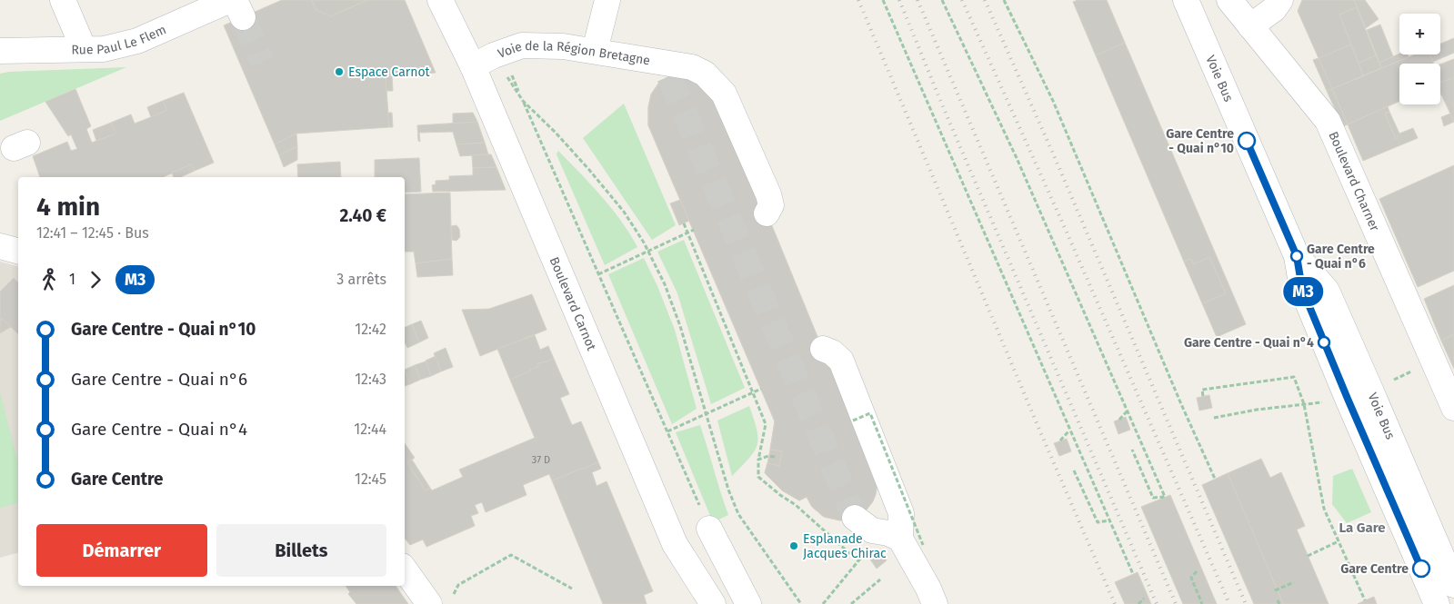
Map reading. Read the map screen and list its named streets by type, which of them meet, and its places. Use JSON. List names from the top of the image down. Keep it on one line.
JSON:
{"streets":{"street":["Rue Paul Le Flem","Voie de la Région Bretagne","Voie Bus","Boulevard Charner","Boulevard Carnot"]},"crossings":[["Voie de la Région Bretagne","Boulevard Carnot"]],"districts":["La Gare"],"places":["Espace Carnot","Gare Centre - Quai n°10","Gare Centre - Quai n°6","Gare Centre - Quai n°4","Esplanade Jacques Chirac","Gare Centre"],"lines":["bus line M3"],"house_numbers":["37 D"],"page":{"on_map":"M3","map_buttons":["+","−"],"heading":["4 min","12:41 – 12:45 · Bus","2.40 €"],"legs":["1","M3","3 arrêts"],"list":[{"name":"Gare Centre - Quai n°10","value":"12:42"},{"name":"Gare Centre - Quai n°6","value":"12:43"},{"name":"Gare Centre - Quai n°4","value":"12:44"},{"name":"Gare Centre","value":"12:45"}],"buttons":["Démarrer","Billets"]}}
